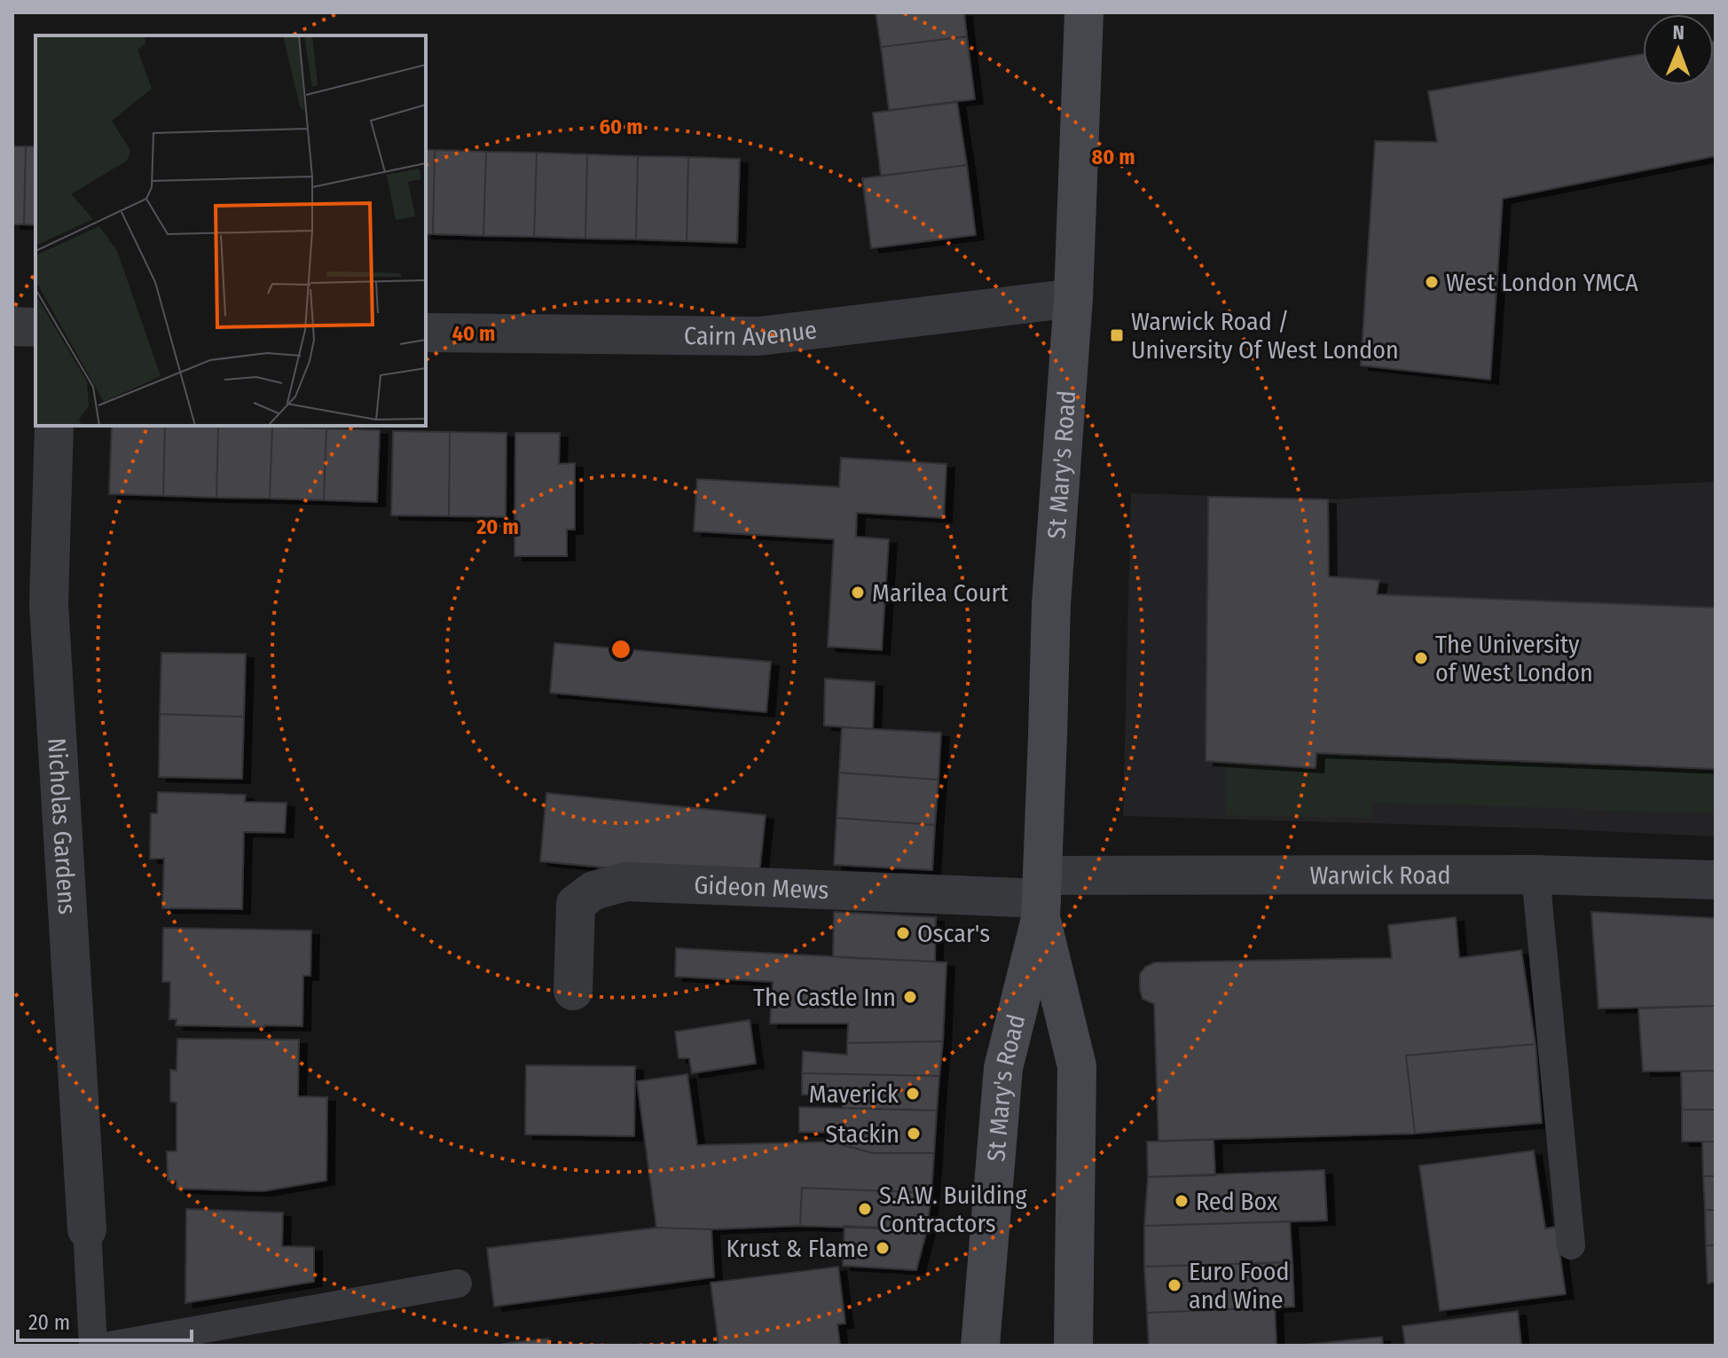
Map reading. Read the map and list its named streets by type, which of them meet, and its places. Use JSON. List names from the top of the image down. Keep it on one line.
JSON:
{"streets":{"main road":["St Mary's Road"],"street":["Cairn Avenue","Nicholas Gardens","Warwick Road","Gideon Mews"]},"crossings":[["Cairn Avenue","St Mary's Road"],["St Mary's Road","Warwick Road"],["St Mary's Road","Gideon Mews"],["Warwick Road","Gideon Mews"]],"places":{"other":["West London YMCA","Marilea Court","The University of West London","Oscar's","The Castle Inn","Maverick","Stackin","Red Box","S.A.W. Building Contractors","Krust & Flame","Euro Food and Wine"],"transit":["Warwick Road / University Of West London"]},"scale_bar":"20 m","north":"top","rings":["60 m","80 m","40 m","20 m"]}
